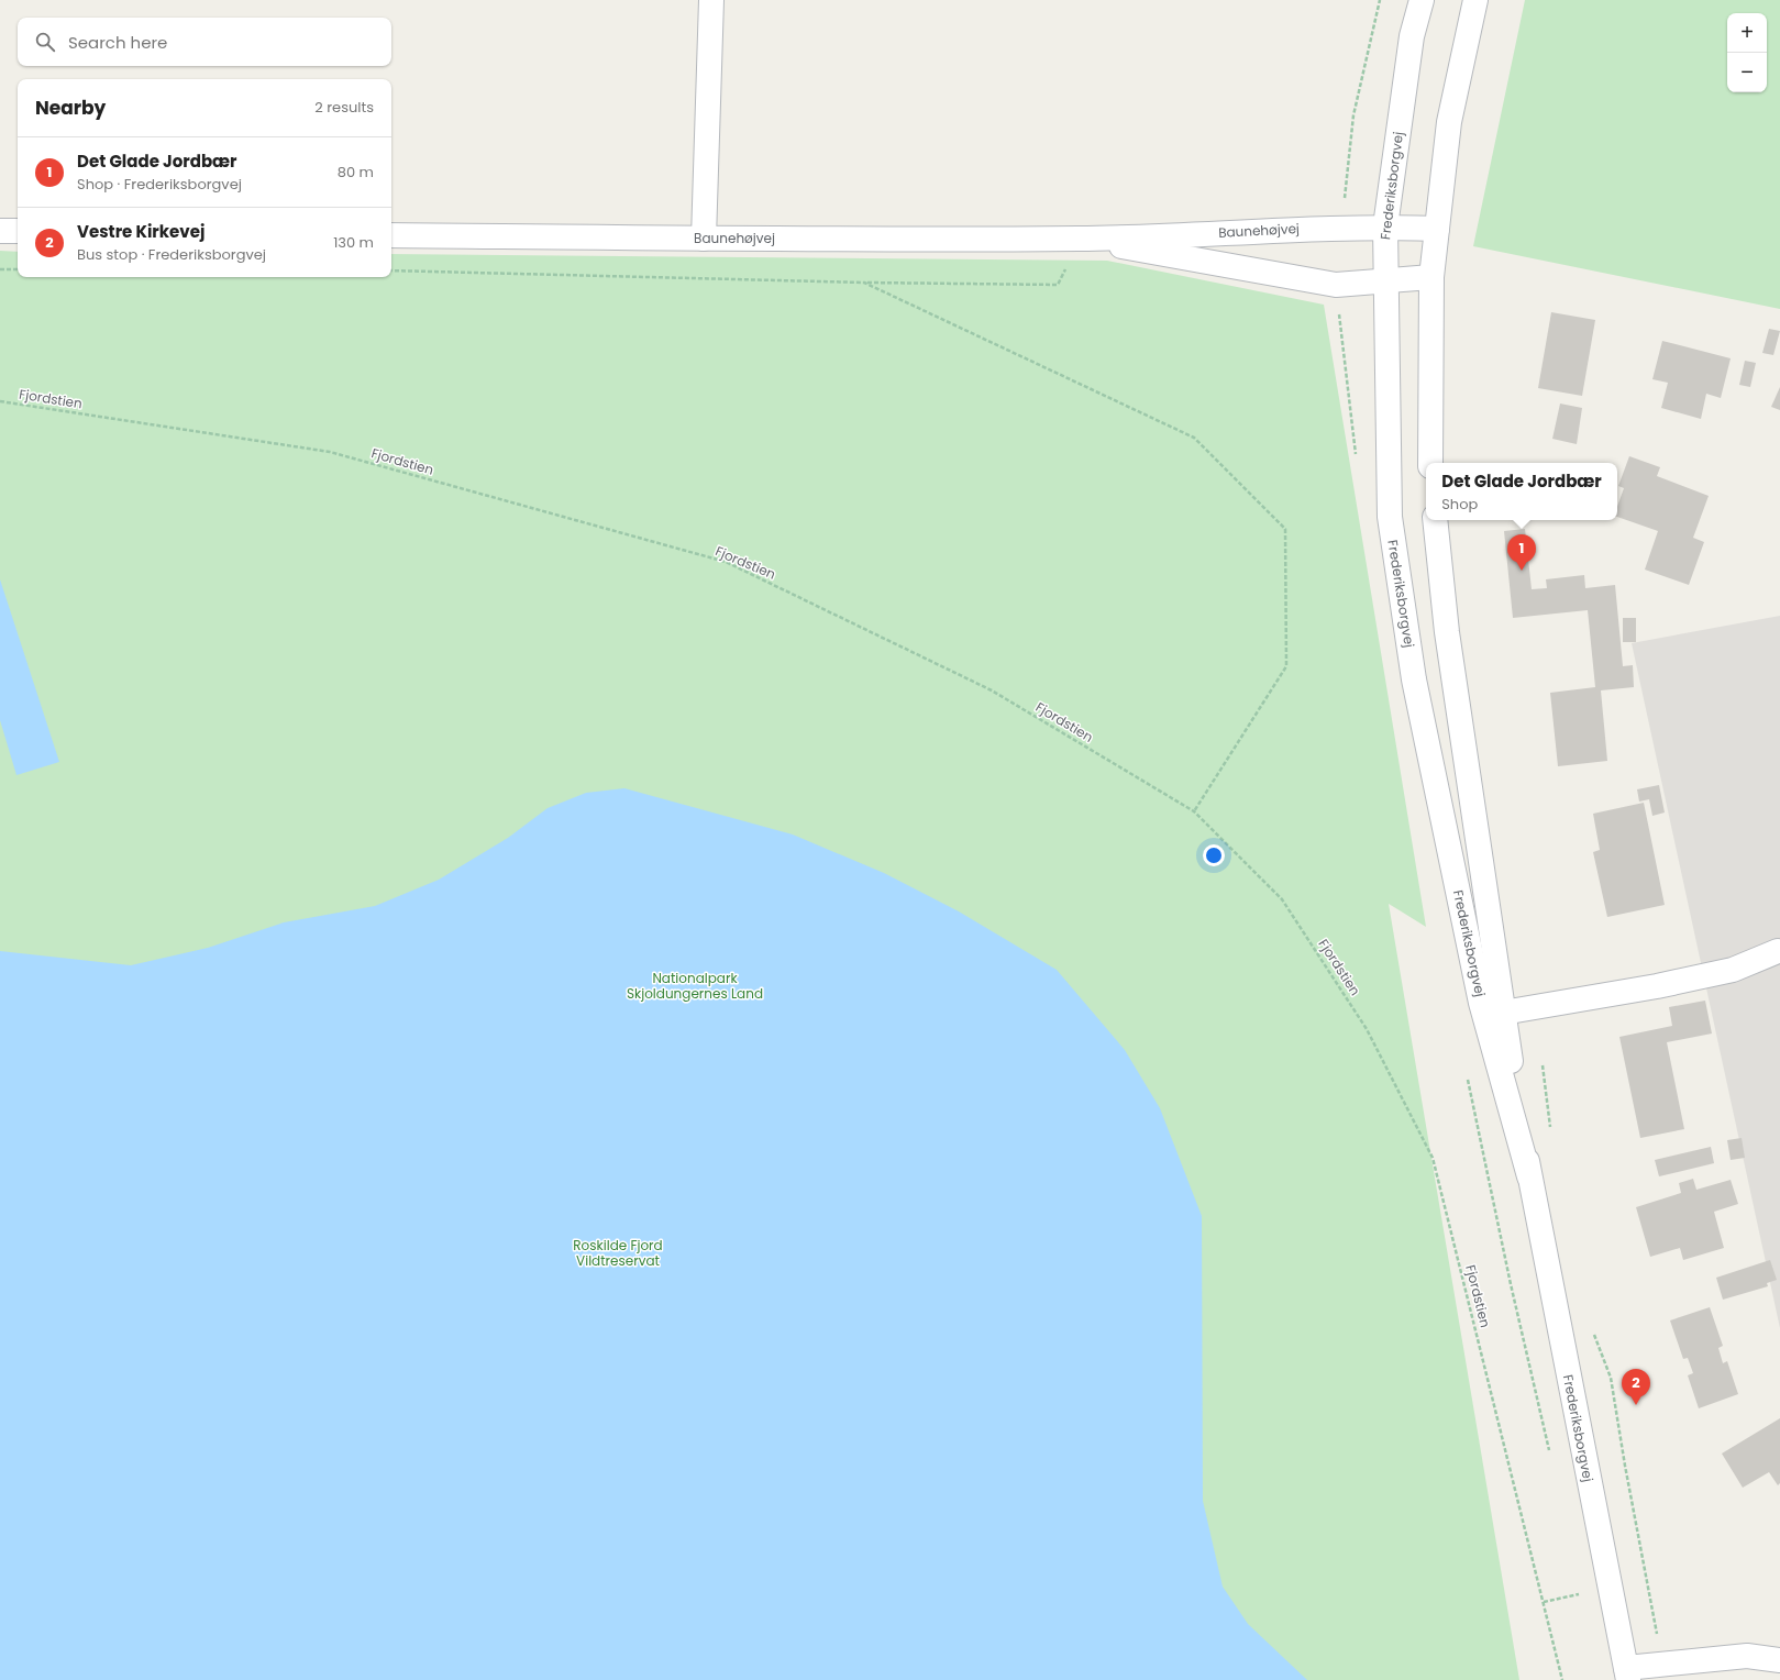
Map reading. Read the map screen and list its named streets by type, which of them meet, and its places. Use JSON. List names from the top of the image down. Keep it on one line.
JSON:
{"streets":{"street":["Frederiksborgvej","Baunehøjvej"],"path":["Fjordstien"]},"crossings":[["Frederiksborgvej","Baunehøjvej"]],"parks":["Nationalpark Skjoldungernes Land","Roskilde Fjord Vildtreservat"],"page":{"map_buttons":["+","−"],"search":"Search here","heading":["Nearby","2 results"],"list":[{"mark":"1","name":"Det Glade Jordbær","note":"Shop · Frederiksborgvej","value":"80 m"},{"mark":"2","name":"Vestre Kirkevej","note":"Bus stop · Frederiksborgvej","value":"130 m"}],"popup":["Det Glade Jordbær","Shop"],"pins":["1","2"]}}
